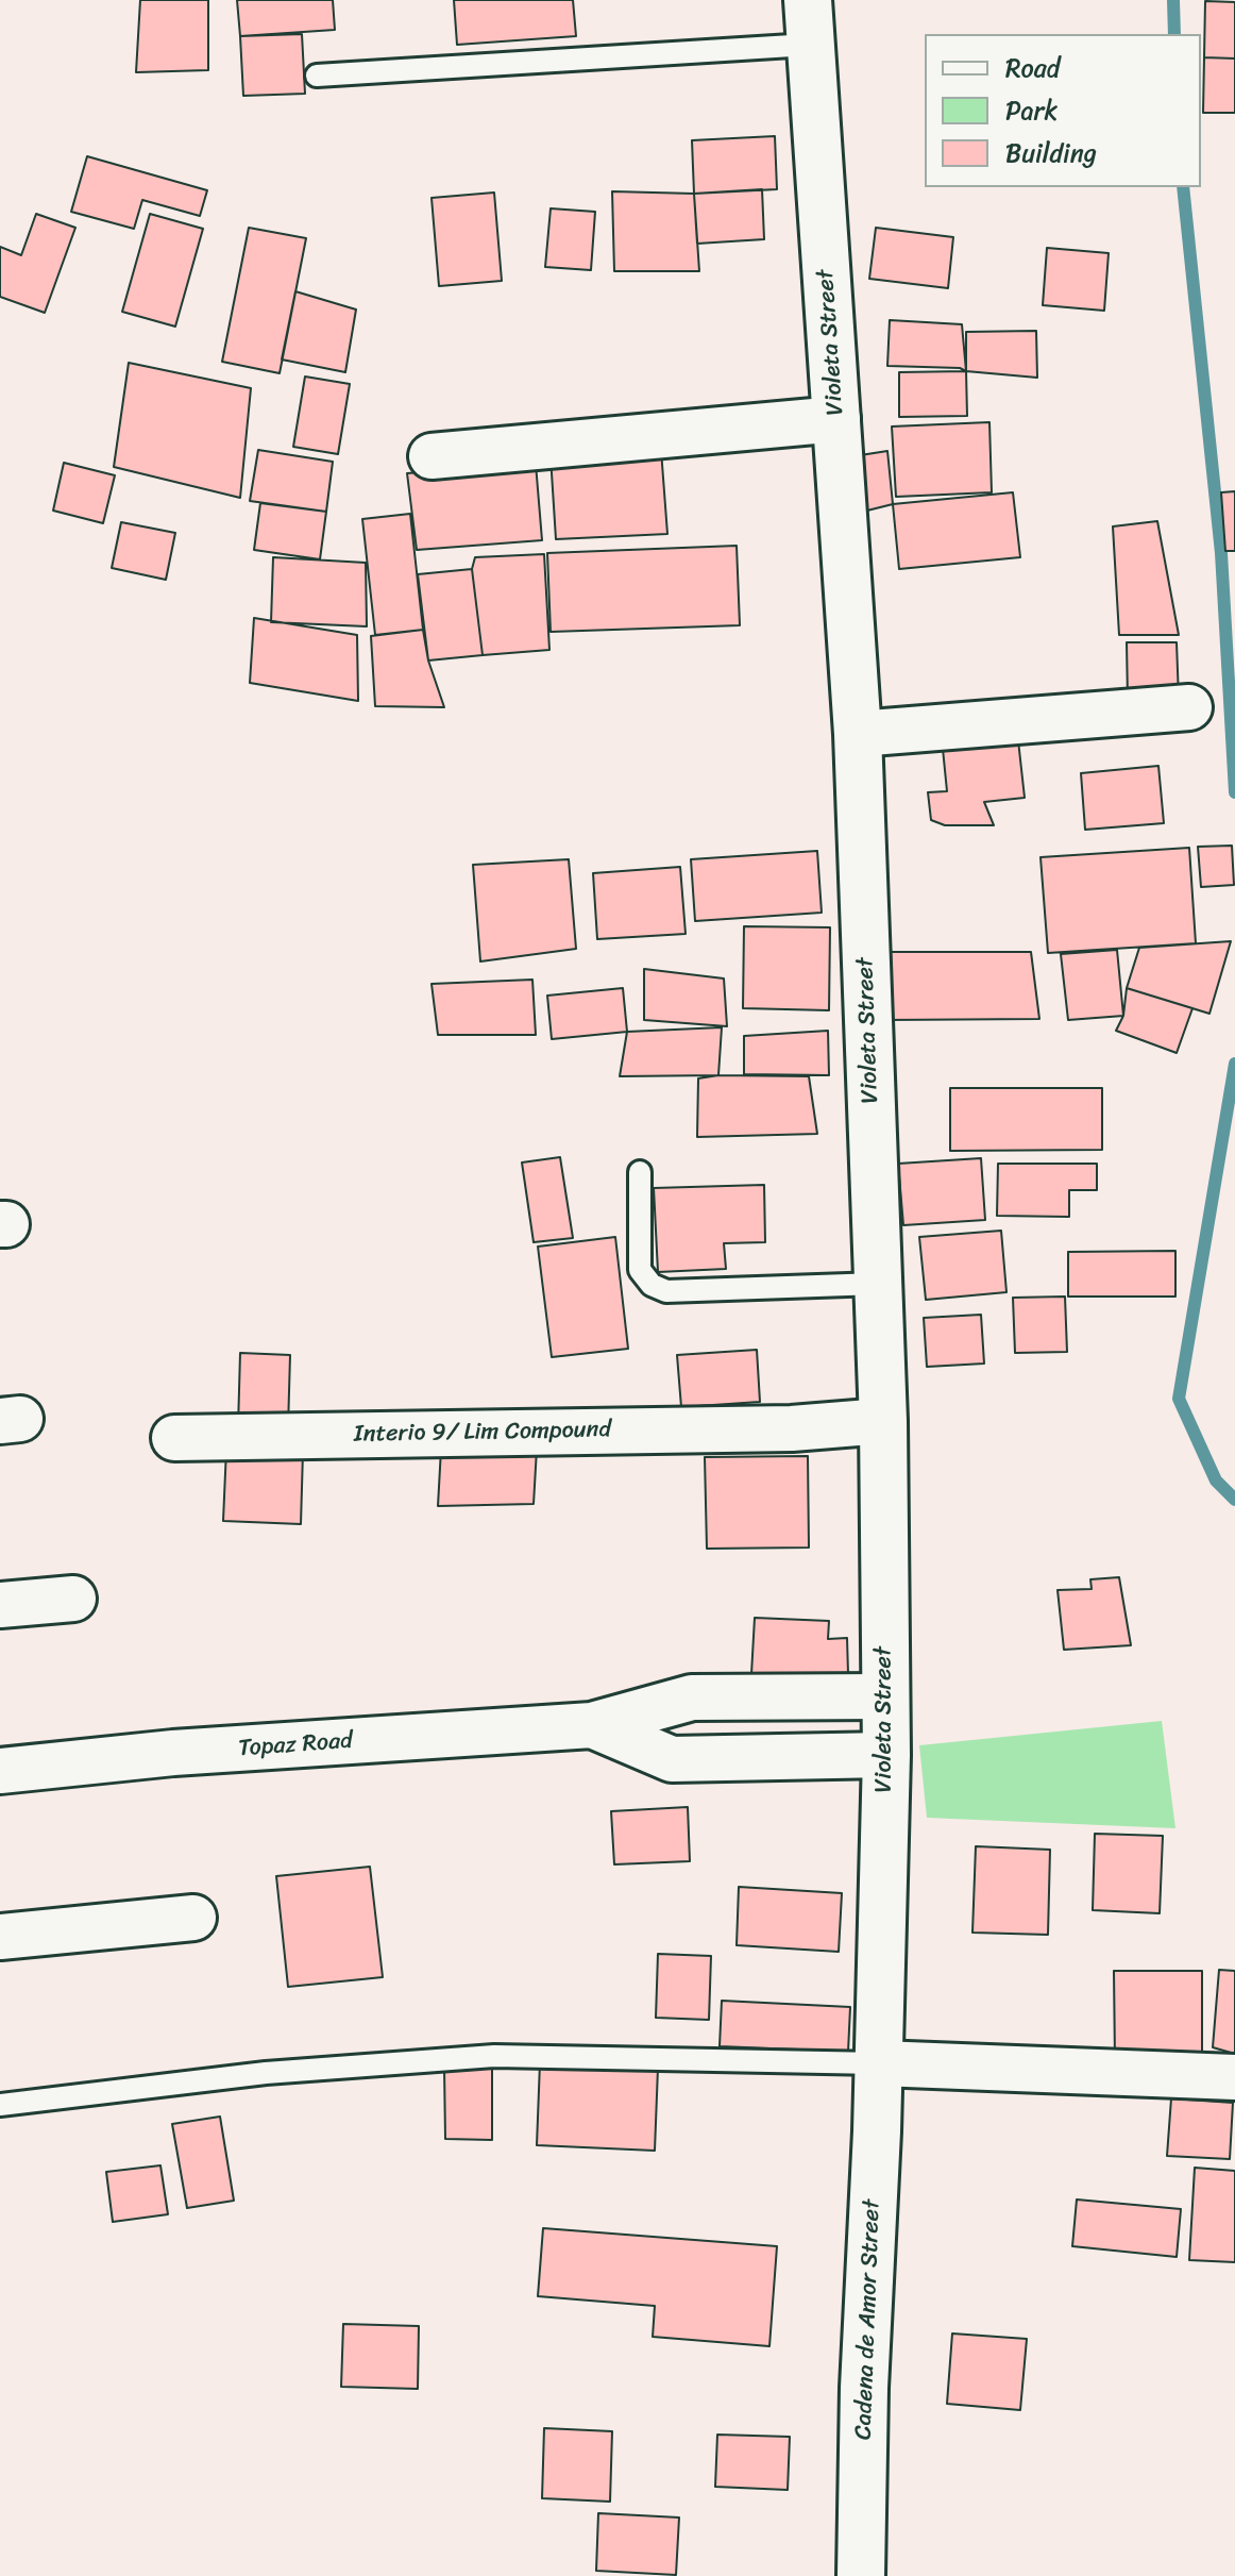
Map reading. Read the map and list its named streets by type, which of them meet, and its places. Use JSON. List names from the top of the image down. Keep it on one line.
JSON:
{"streets":{"main road":["Violeta Street","Cadena de Amor Street"],"street":["Interio 9/ Lim Compound","Topaz Road"]},"crossings":[["Violeta Street","Interio 9/ Lim Compound"],["Violeta Street","Topaz Road"],["Violeta Street","Cadena de Amor Street"]],"legend":["Road","Park","Building"]}
